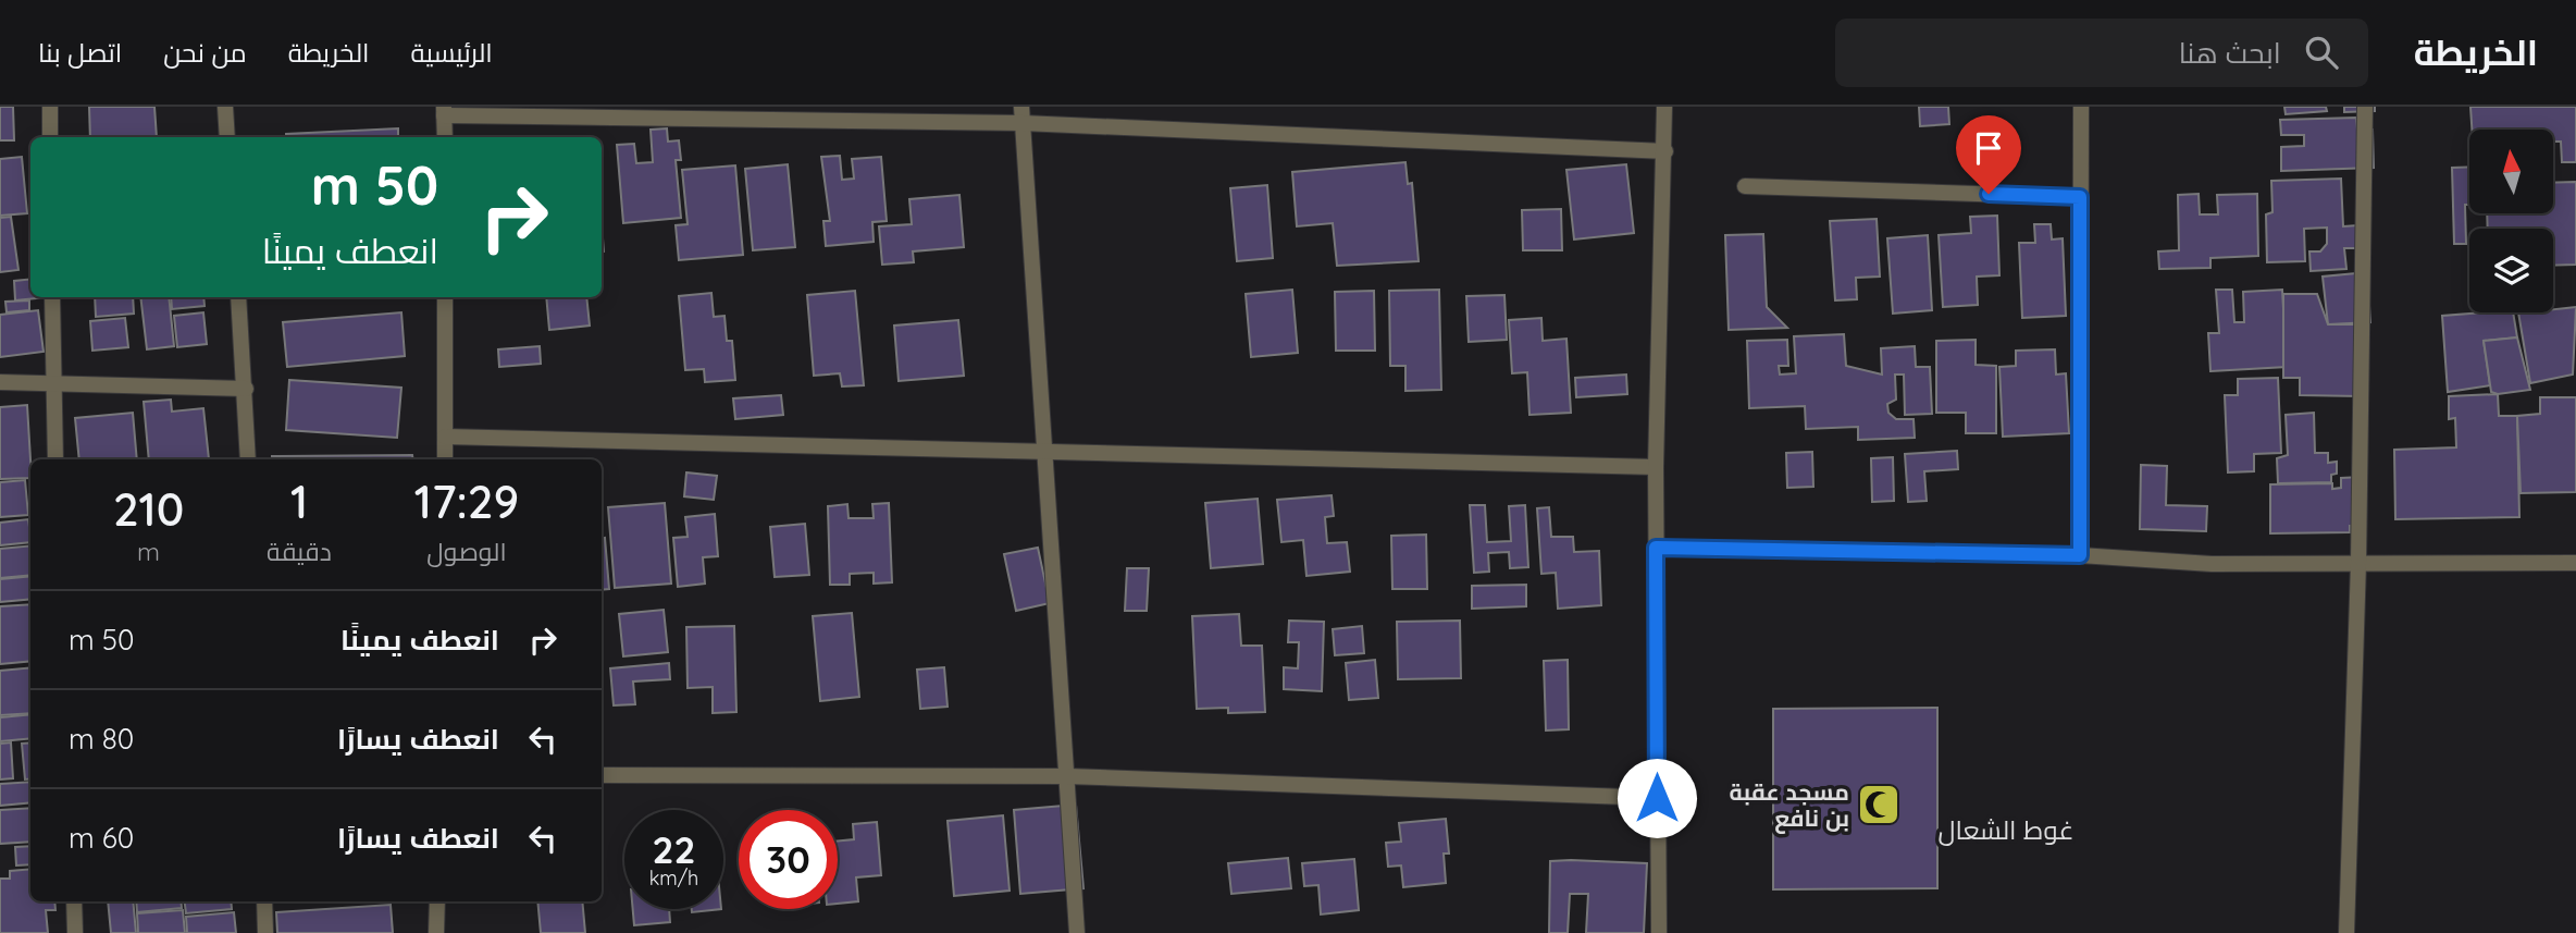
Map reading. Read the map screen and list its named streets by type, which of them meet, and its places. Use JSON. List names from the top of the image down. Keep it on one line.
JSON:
{"districts":["غوط الشعال"],"places":{"mosque":["مسجد عقبة بن نافع"]},"north":"top","page":{"header":"الخريطة","search":"ابحث هنا","nav":["الرئيسية","الخريطة","من نحن","اتصل بنا"],"turn":["50 m","انعطف يمينًا"],"eta":["17:29","الوصول","1","دقيقة","210","m"],"list":[{"name":"انعطف يمينًا","value":"50 m"},{"name":"انعطف يسارًا","value":"80 m"},{"name":"انعطف يسارًا","value":"60 m"}],"speed":"22 km/h","limit":"30"}}
